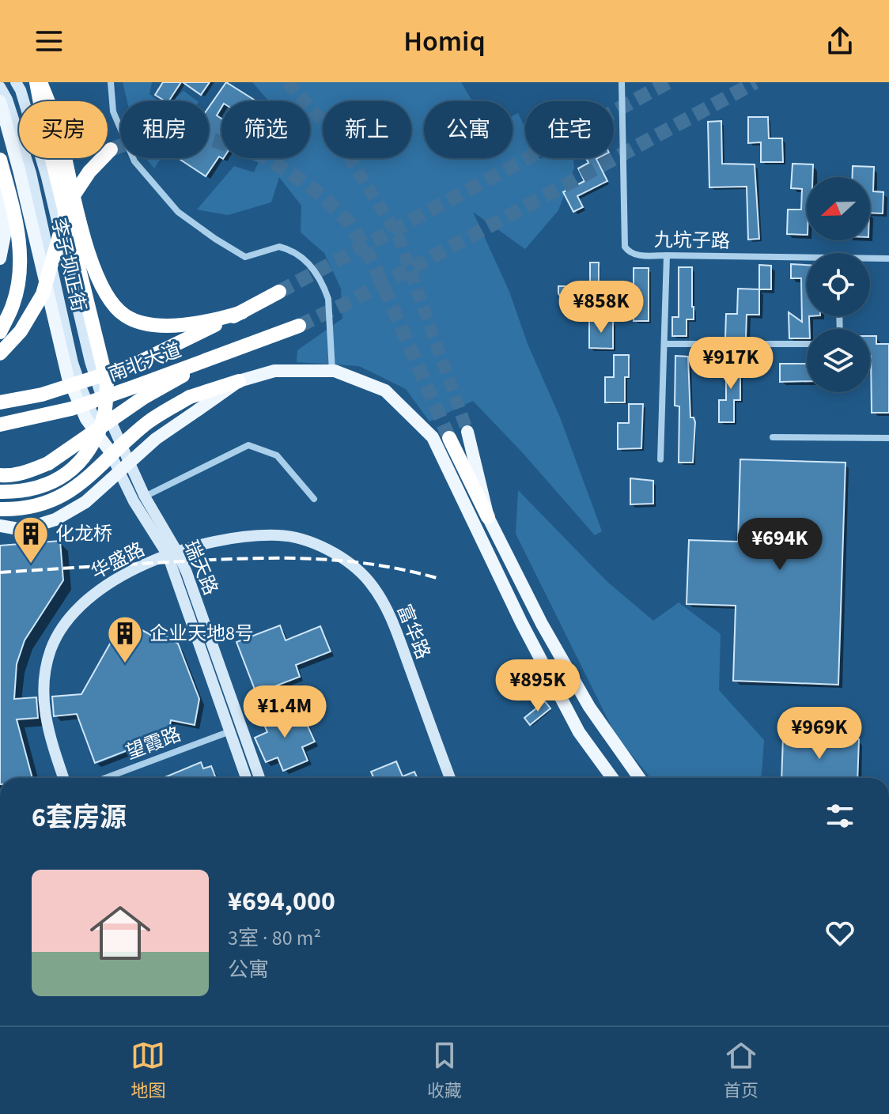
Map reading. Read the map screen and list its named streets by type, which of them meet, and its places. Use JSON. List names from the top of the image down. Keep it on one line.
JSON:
{"streets":{"highway":["南北大道"],"main road":["李子坝正街","华盛路","瑞天路","富华路"],"street":["九坑子路","望霞路"]},"crossings":[["李子坝正街","瑞天路"],["华盛路","瑞天路"],["华盛路","富华路"],["瑞天路","富华路"],["瑞天路","望霞路"]],"places":{"building":["化龙桥","企业天地8号"]},"north":"left","page":{"header":"Homiq","chip":["买房","租房","筛选","新上","公寓","住宅"],"price":["¥858K","¥917K","¥694K","¥895K","¥1.4M","¥969K"],"heading":"6套房源","list":[{"name":"¥694,000","note":"3室 · 80 m² · 公寓"}],"tabs":["地图","收藏","首页"]}}
